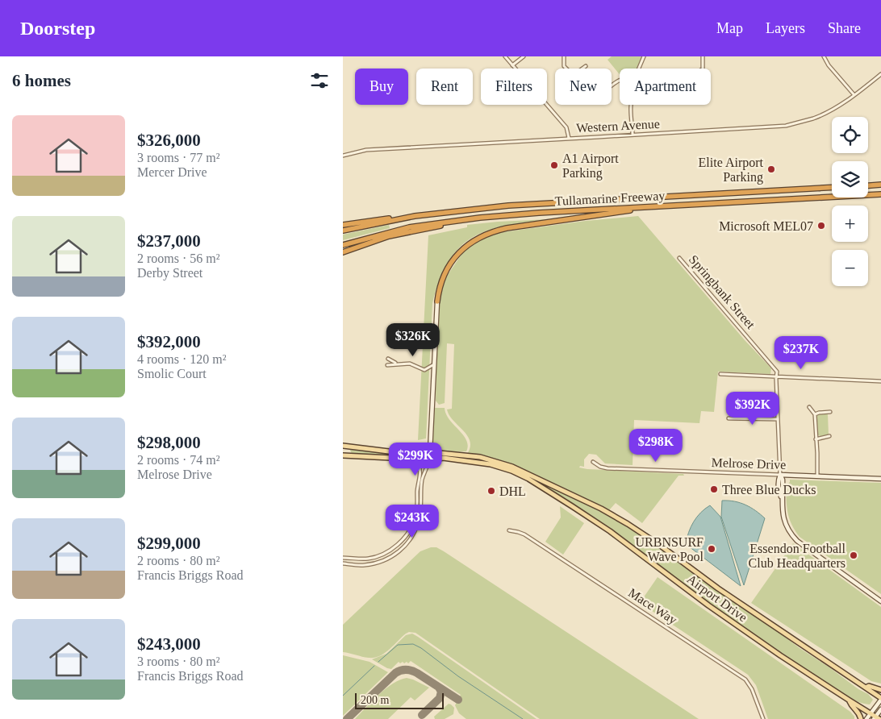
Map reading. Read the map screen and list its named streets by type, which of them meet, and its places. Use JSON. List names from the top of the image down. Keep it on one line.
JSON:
{"streets":{"highway":["Tullamarine Freeway"],"main road":["Airport Drive"],"street":["Western Avenue","Springbank Street","Melrose Drive","Mace Way"]},"crossings":[["Springbank Street","Melrose Drive"]],"places":["A1 Airport Parking","Elite Airport Parking","Microsoft MEL07","Three Blue Ducks","DHL","URBNSURF Wave Pool","Essendon Football Club Headquarters"],"scale_bar":"200 m","page":{"header":"Doorstep","nav":["Map","Layers","Share"],"heading":"6 homes","chip":["Buy","Rent","Filters","New","Apartment"],"list":[{"name":"$326,000","note":"3 rooms · 77 m² · Mercer Drive"},{"name":"$237,000","note":"2 rooms · 56 m² · Derby Street"},{"name":"$392,000","note":"4 rooms · 120 m² · Smolic Court"},{"name":"$298,000","note":"2 rooms · 74 m² · Melrose Drive"},{"name":"$299,000","note":"2 rooms · 80 m² · Francis Briggs Road"},{"name":"$243,000","note":"3 rooms · 80 m² · Francis Briggs Road"}],"map_buttons":["+","−"],"price":["$326K","$237K","$392K","$298K","$299K","$243K"],"scale":"200 m"}}
